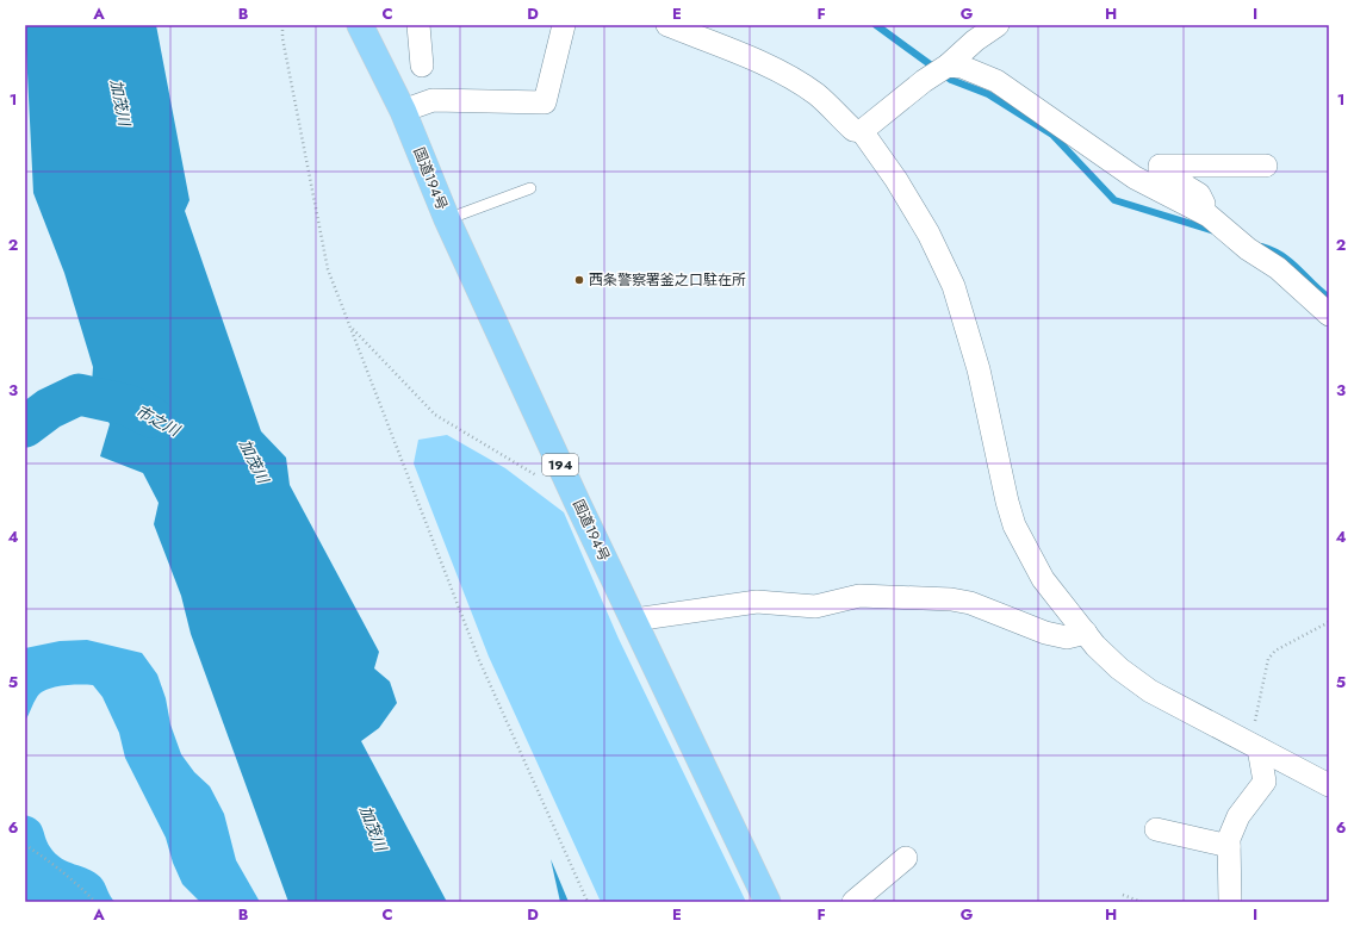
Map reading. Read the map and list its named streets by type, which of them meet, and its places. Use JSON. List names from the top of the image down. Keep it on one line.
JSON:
{"streets":{"highway":["国道194号","194"]},"water":["加茂川","市之川"],"places":["西条警察署釜之口駐在所"],"grid":{"columns":["A","B","C","D","E","F","G","H","I"],"rows":["1","2","3","4","5","6"]}}
